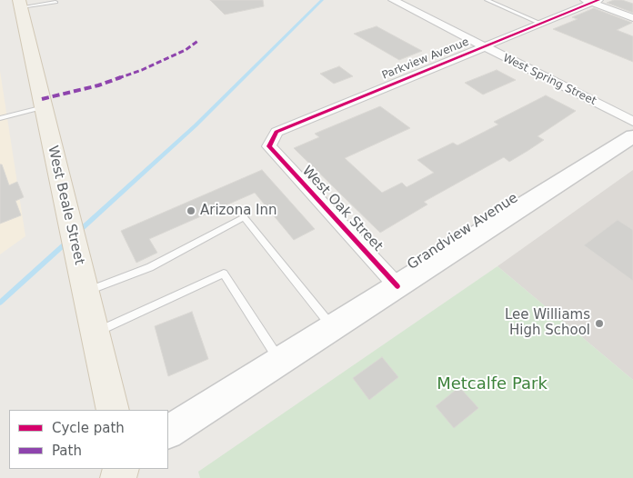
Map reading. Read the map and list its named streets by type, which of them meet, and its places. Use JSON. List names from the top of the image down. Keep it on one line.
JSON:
{"streets":{"main road":["West Beale Street","Grandview Avenue"],"street":["Parkview Avenue","West Spring Street","West Oak Street"]},"crossings":[["Parkview Avenue","West Spring Street"],["Parkview Avenue","West Oak Street"],["West Oak Street","Grandview Avenue"]],"parks":["Metcalfe Park"],"places":["Arizona Inn","Lee Williams High School"],"legend":["Cycle path","Path"]}
